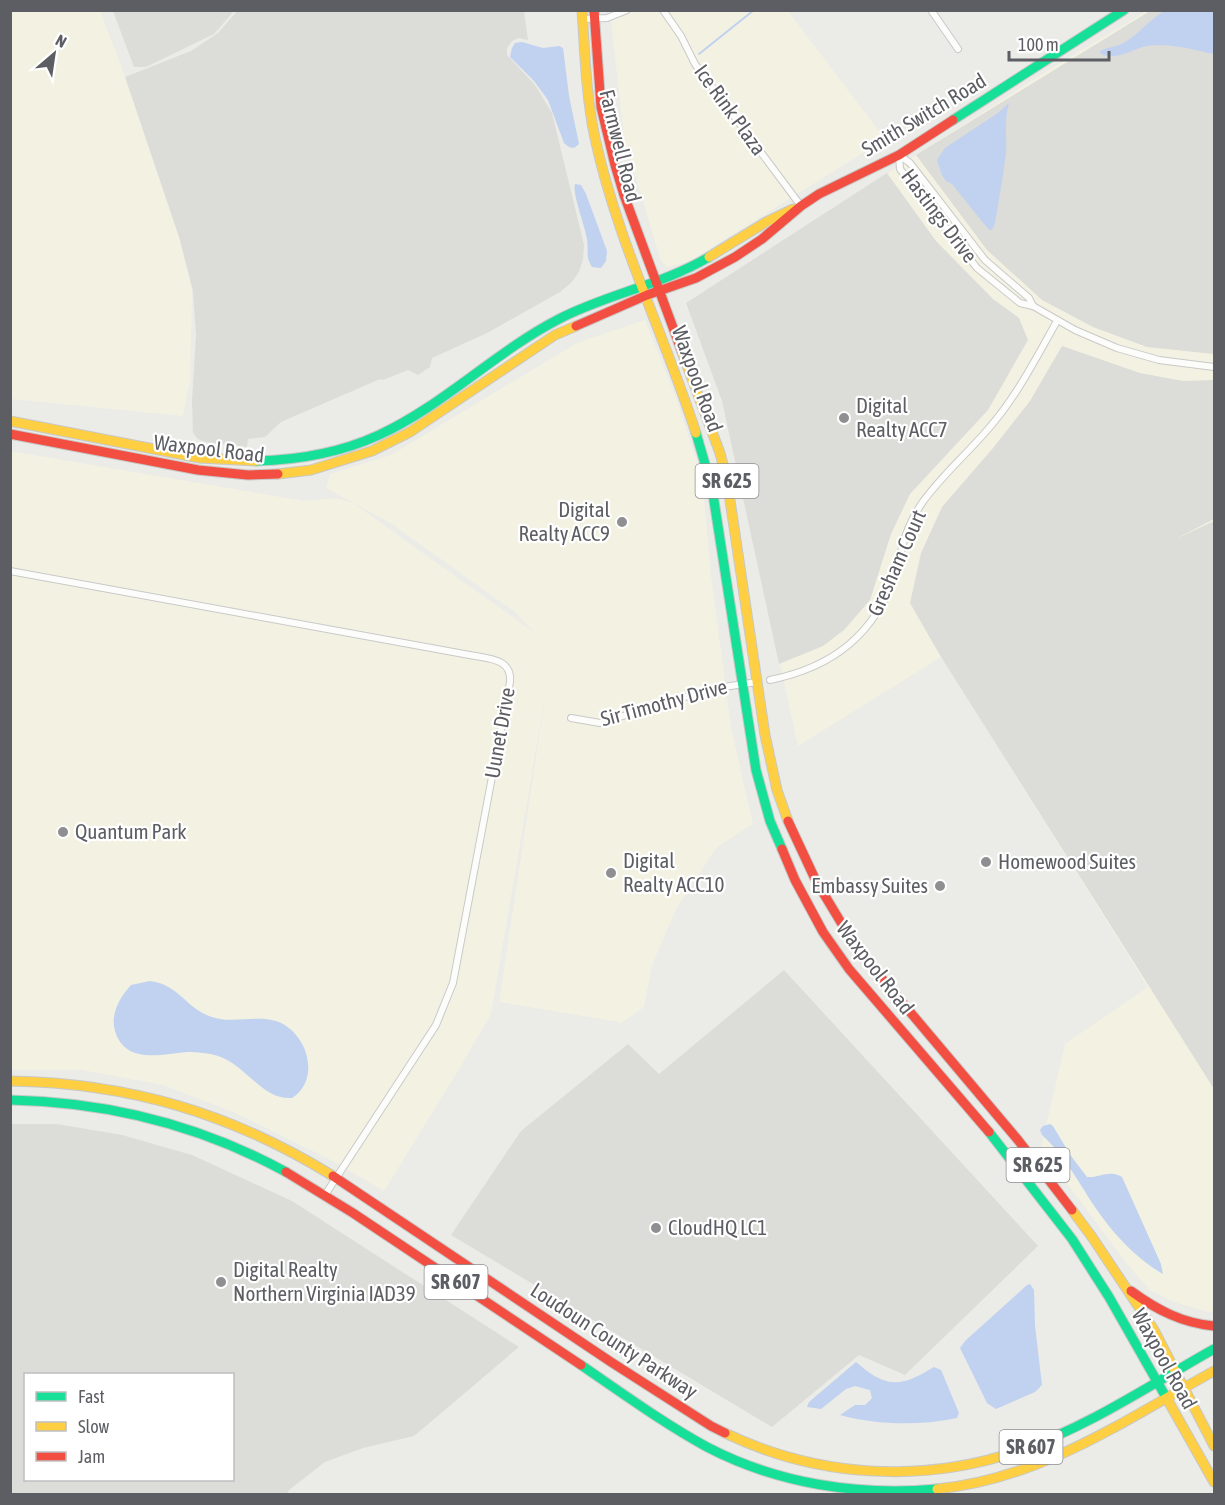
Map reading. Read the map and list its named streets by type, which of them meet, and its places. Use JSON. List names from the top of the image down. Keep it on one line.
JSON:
{"streets":{"main road":["Smith Switch Road","Farmwell Road","Waxpool Road","SR 625","SR 607","Loudoun County Parkway"],"street":["Ice Rink Plaza","Hastings Drive","Gresham Court","Sir Timothy Drive","Uunet Drive"]},"crossings":[["Ice Rink Plaza","Smith Switch Road"],["Smith Switch Road","Farmwell Road"],["Smith Switch Road","Hastings Drive"],["Smith Switch Road","Waxpool Road"],["Farmwell Road","Waxpool Road"],["Hastings Drive","Gresham Court"],["Waxpool Road","Sir Timothy Drive"],["Waxpool Road","Loudoun County Parkway"],["Uunet Drive","Loudoun County Parkway"]],"places":["Digital Realty ACC7","Digital Realty ACC9","Quantum Park","Homewood Suites","Digital Realty ACC10","Embassy Suites","CloudHQ LC1","Digital Realty Northern Virginia IAD39"],"legend":["Fast","Slow","Jam"],"scale_bar":"100 m","north":"top right"}
